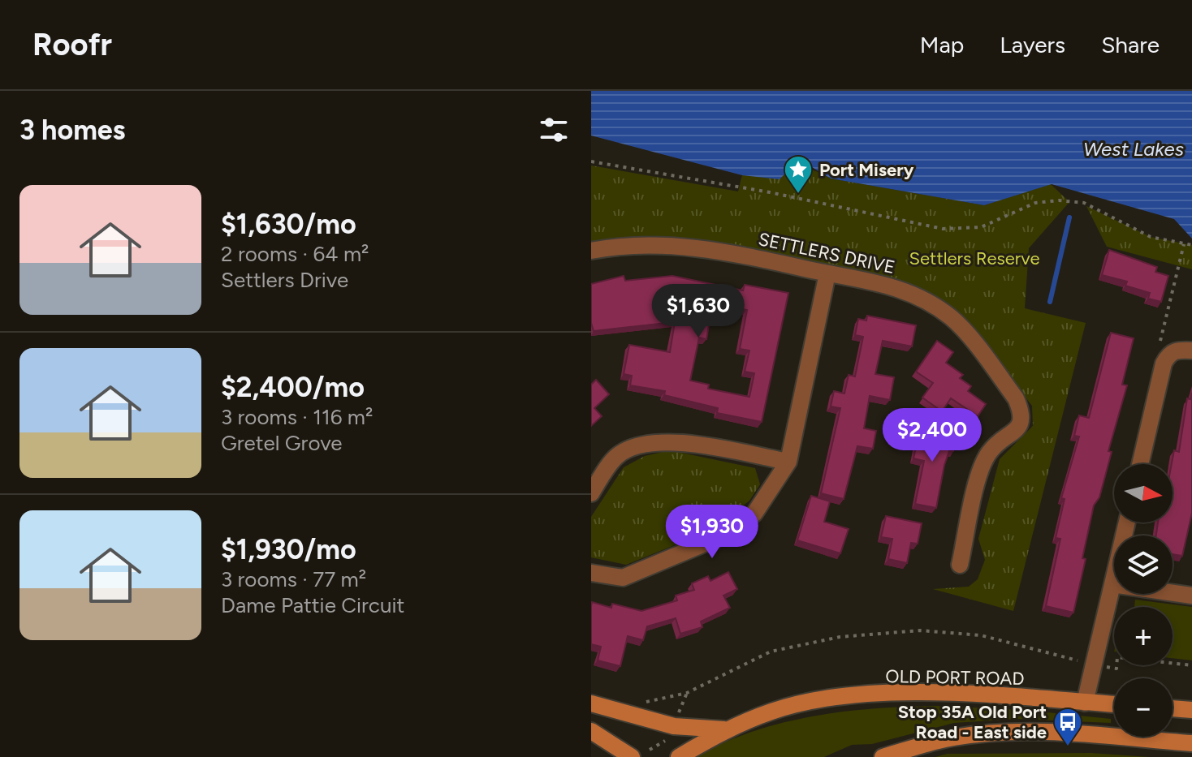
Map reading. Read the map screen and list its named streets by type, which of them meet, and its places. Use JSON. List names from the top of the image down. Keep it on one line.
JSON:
{"streets":{"main road":["OLD PORT ROAD"],"street":["SETTLERS DRIVE"]},"water":["West Lakes"],"parks":["Settlers Reserve"],"places":{"place":["Port Misery"],"bus stop":["Stop 35A Old Port Road - East side"]},"north":"right","page":{"header":"Roofr","nav":["Map","Layers","Share"],"heading":"3 homes","list":[{"name":"$1,630/mo","note":"2 rooms · 64 m² · Settlers Drive"},{"name":"$2,400/mo","note":"3 rooms · 116 m² · Gretel Grove"},{"name":"$1,930/mo","note":"3 rooms · 77 m² · Dame Pattie Circuit"}],"price":["$1,630","$2,400","$1,930"],"map_buttons":["+","−"]}}
